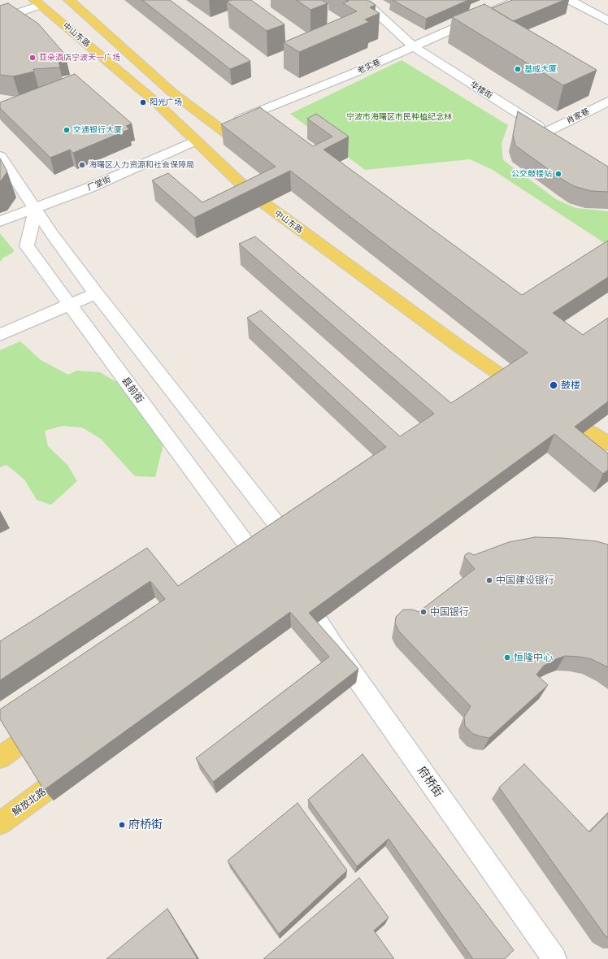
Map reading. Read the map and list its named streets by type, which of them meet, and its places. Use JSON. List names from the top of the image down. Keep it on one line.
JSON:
{"streets":{"main road":["中山东路","解放北路"],"street":["老实巷","华楼街","肖家巷","厂堂街","县前街","府桥街"]},"crossings":[["中山东路","厂堂街"],["老实巷","华楼街"],["华楼街","肖家巷"],["厂堂街","县前街"]],"parks":["宁波市海曙区市民种植纪念林"],"places":["亚朵酒店宁波天一广场","基威大厦","阳光广场","交通银行大厦","海曙区人力资源和社会保障局","公交鼓楼站","鼓楼","中国建设银行","中国银行","恒隆中心","府桥街"]}
